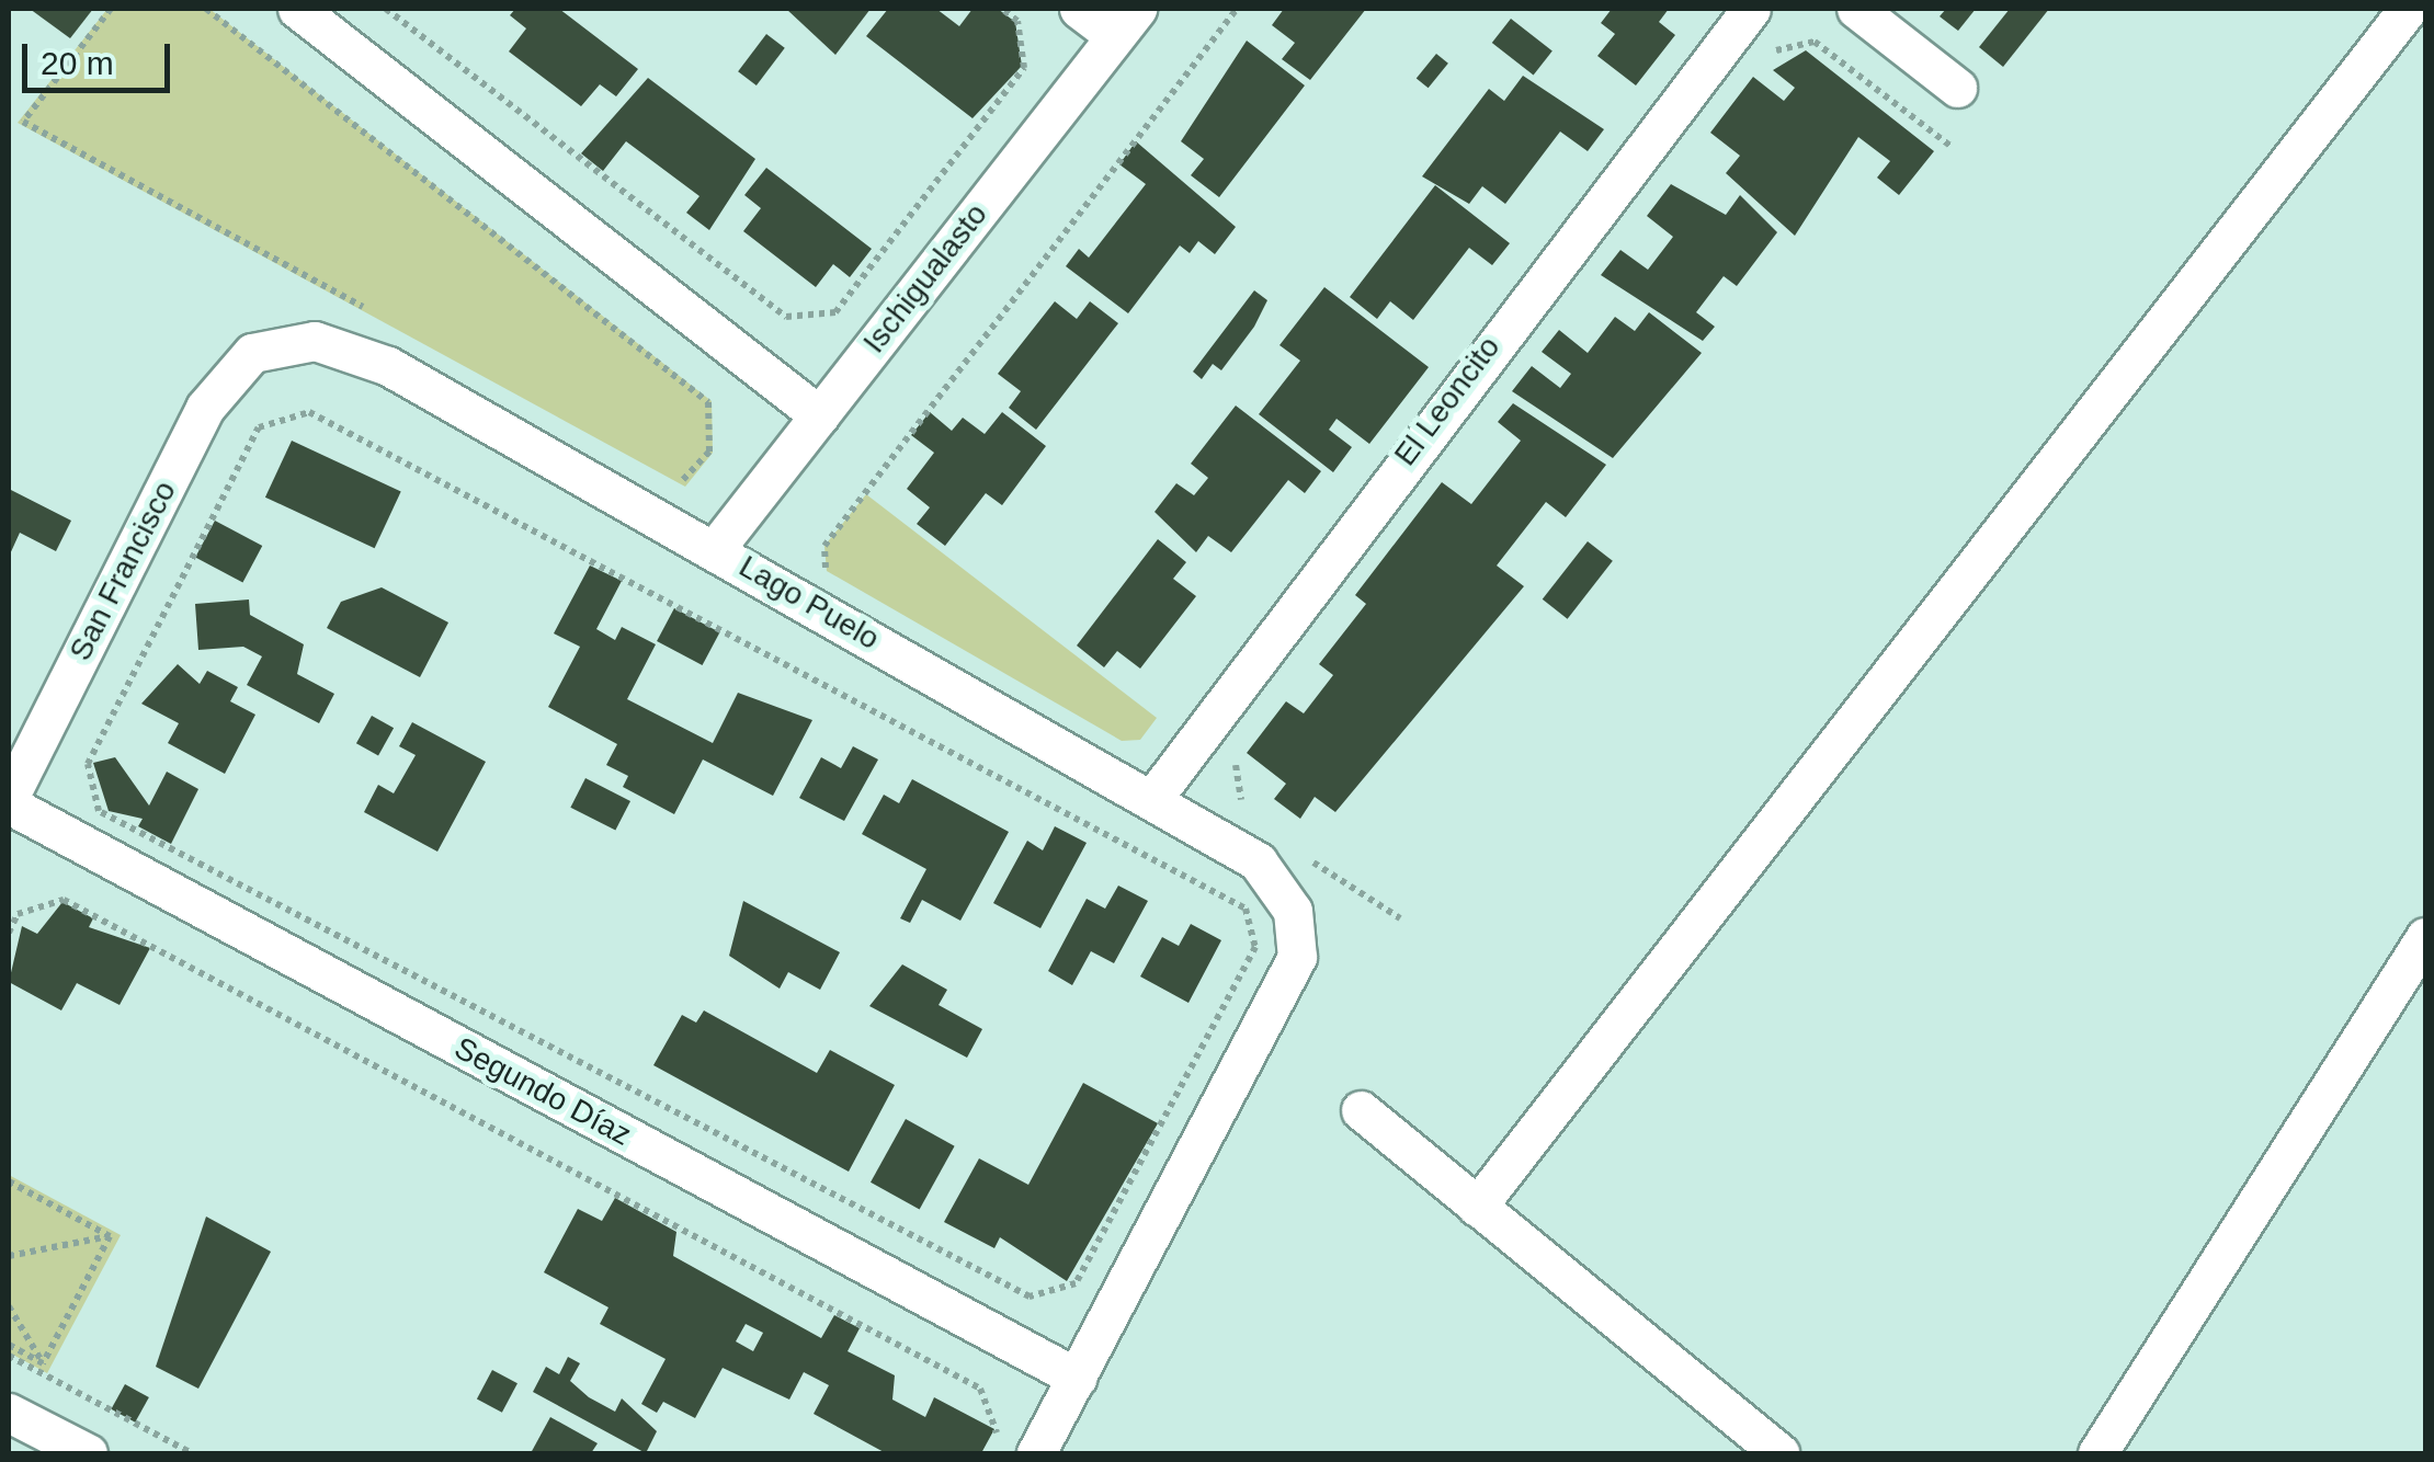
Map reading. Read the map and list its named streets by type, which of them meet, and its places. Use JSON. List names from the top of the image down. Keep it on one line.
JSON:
{"streets":{"street":["Ischigualasto","El Leoncito","San Francisco","Lago Puelo","Segundo Díaz"]},"crossings":[["Ischigualasto","Lago Puelo"],["El Leoncito","Lago Puelo"],["San Francisco","Lago Puelo"],["San Francisco","Segundo Díaz"],["Lago Puelo","Segundo Díaz"]],"scale_bar":"20 m"}
